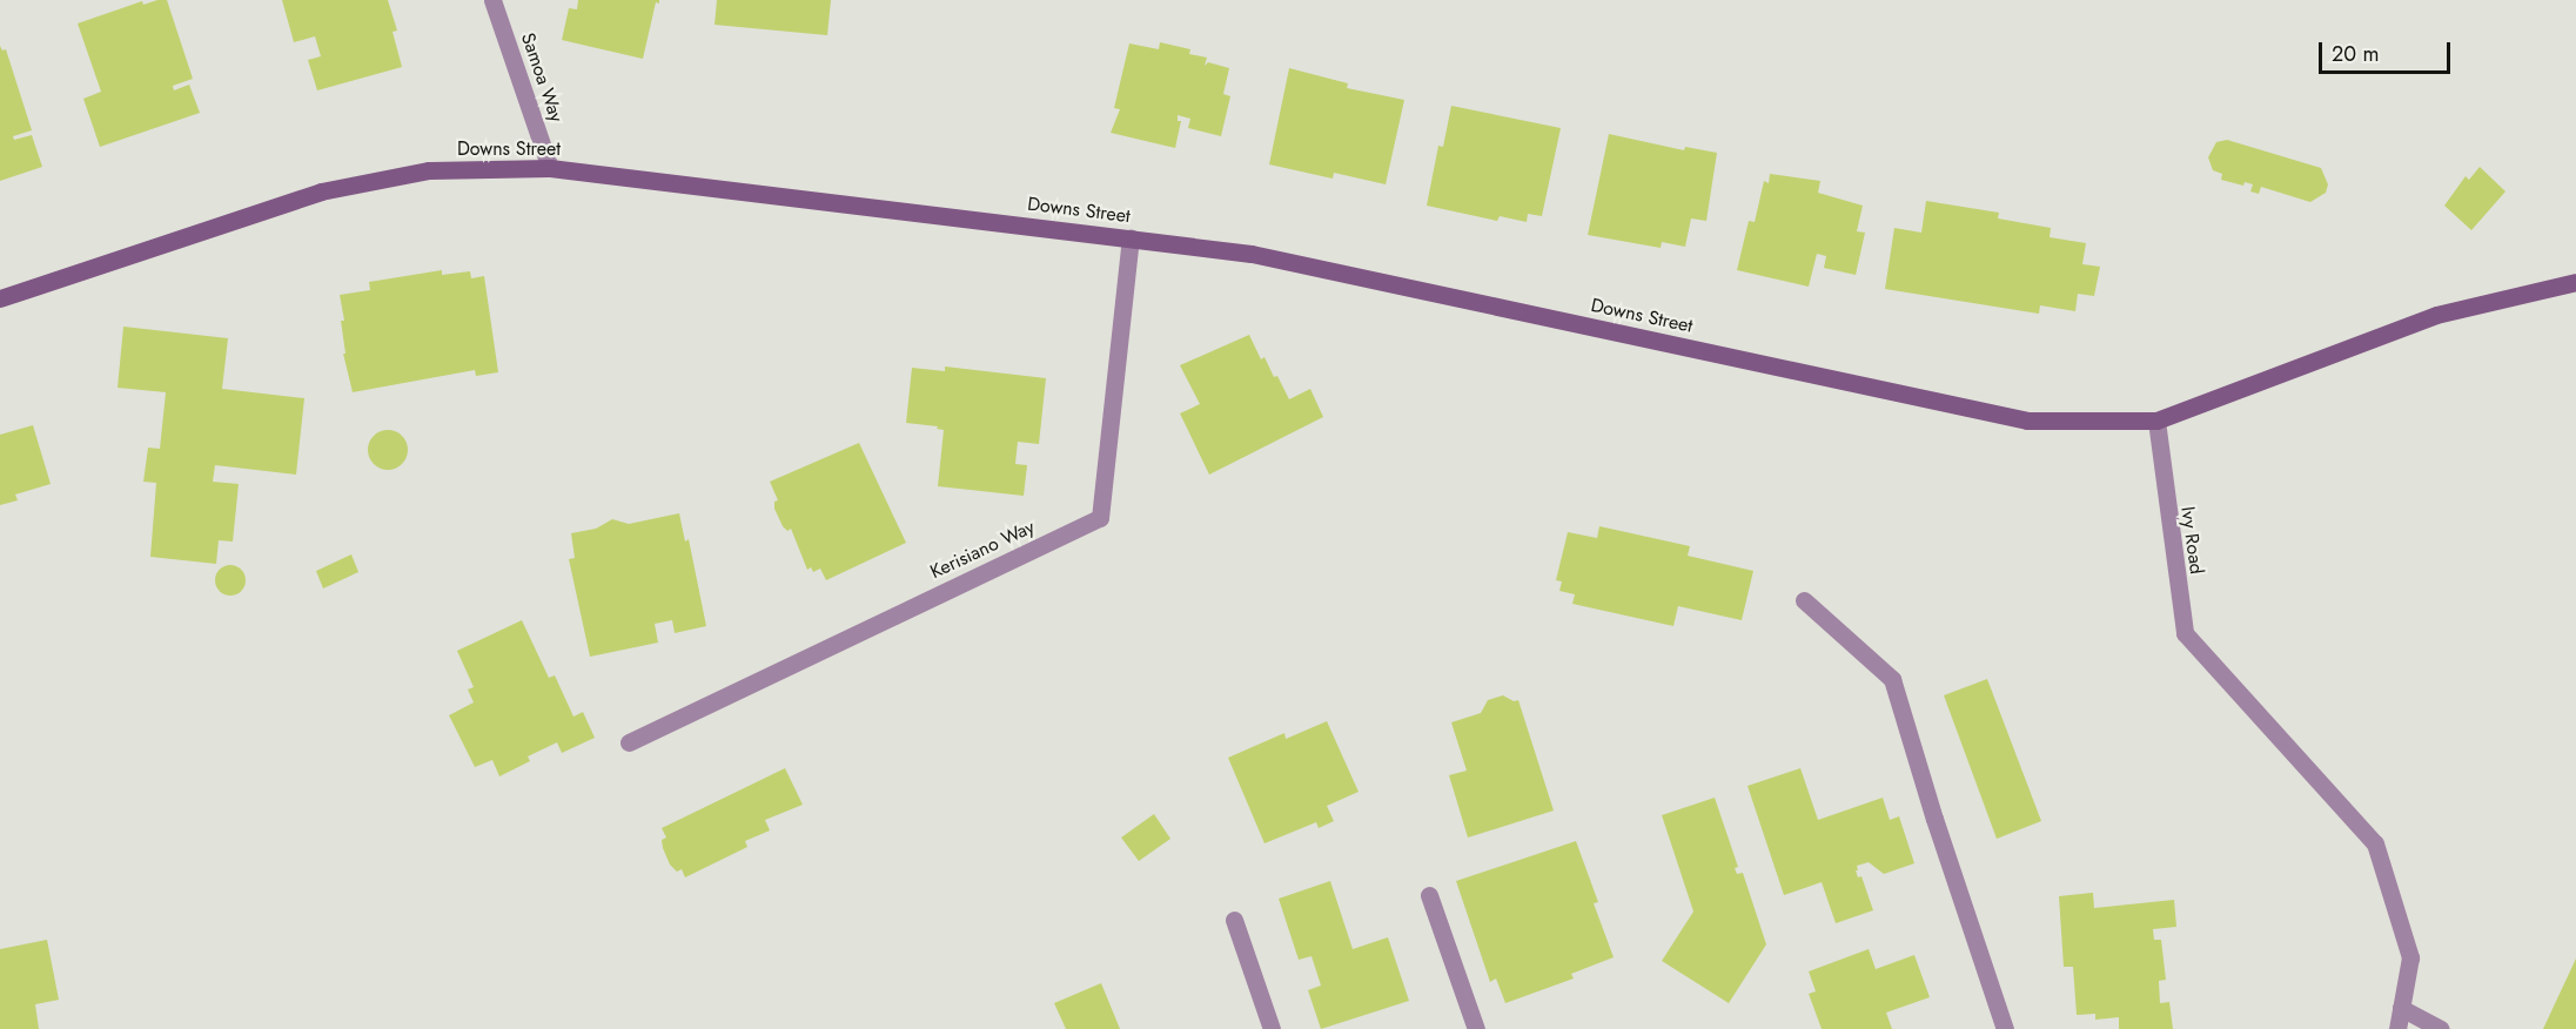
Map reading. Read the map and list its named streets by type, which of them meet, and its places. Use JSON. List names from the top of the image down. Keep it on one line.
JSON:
{"streets":{"main road":["Downs Street"],"street":["Samoa Way","Ivy Road","Kerisiano Way"]},"crossings":[["Samoa Way","Downs Street"],["Downs Street","Ivy Road"],["Downs Street","Kerisiano Way"]],"scale_bar":"20 m"}
